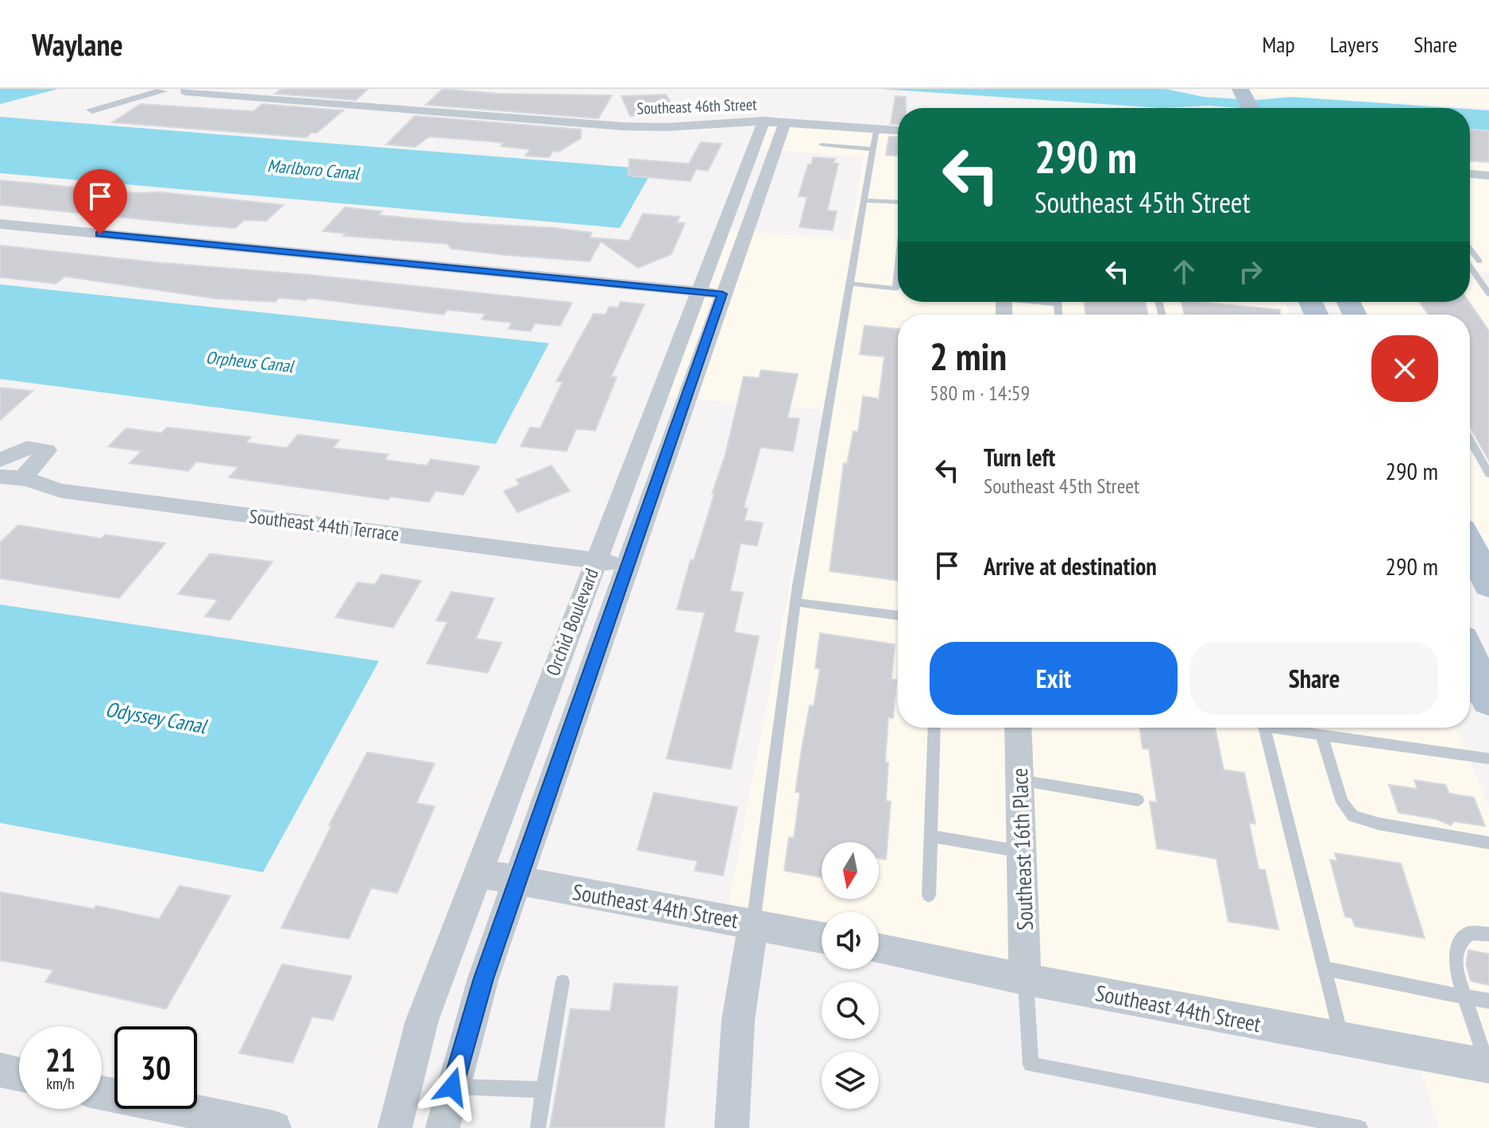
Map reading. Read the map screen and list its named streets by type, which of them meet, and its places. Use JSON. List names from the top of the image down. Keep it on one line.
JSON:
{"streets":{"street":["Southeast 46th Street","Southeast 44th Terrace","Orchid Boulevard","Southeast 16th Place","Southeast 44th Street"]},"crossings":[["Southeast 46th Street","Orchid Boulevard"],["Southeast 44th Terrace","Orchid Boulevard"],["Orchid Boulevard","Southeast 44th Street"],["Southeast 16th Place","Southeast 44th Street"]],"water":["Marlboro Canal","Orpheus Canal","Odyssey Canal"],"north":"bottom","page":{"header":"Waylane","nav":["Map","Layers","Share"],"turn":["290 m","Southeast 45th Street"],"heading":["2 min","580 m · 14:59"],"list":[{"name":"Turn left","note":"Southeast 45th Street","value":"290 m"},{"name":"Arrive at destination","value":"290 m"}],"buttons":["Exit","Share"],"speed":"21 km/h","limit":"30"}}
